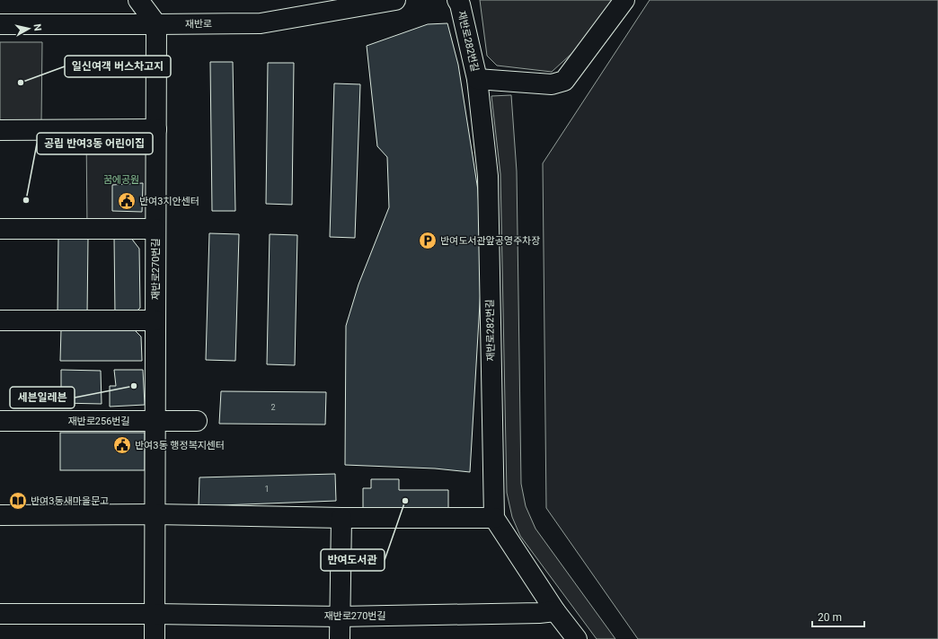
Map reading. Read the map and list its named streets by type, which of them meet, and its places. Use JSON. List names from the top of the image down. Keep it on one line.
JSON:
{"streets":{"street":["재반로","재반로282번길","재반로270번길","재반로256번길"]},"crossings":[["재반로","재반로270번길"],["재반로270번길","재반로256번길"]],"parks":["꿈에공원"],"places":{"other":["일신여객 버스차고지","공립 반여3동 어린이집","세븐일레븐","반여도서관"],"public building":["반여3치안센터","반여3동 행정복지센터"],"parking":["반여도서관앞공영주차장"],"library":["반여3동새마을문고"]},"house_numbers":["2","1"],"scale_bar":"20 m","north":"right"}
